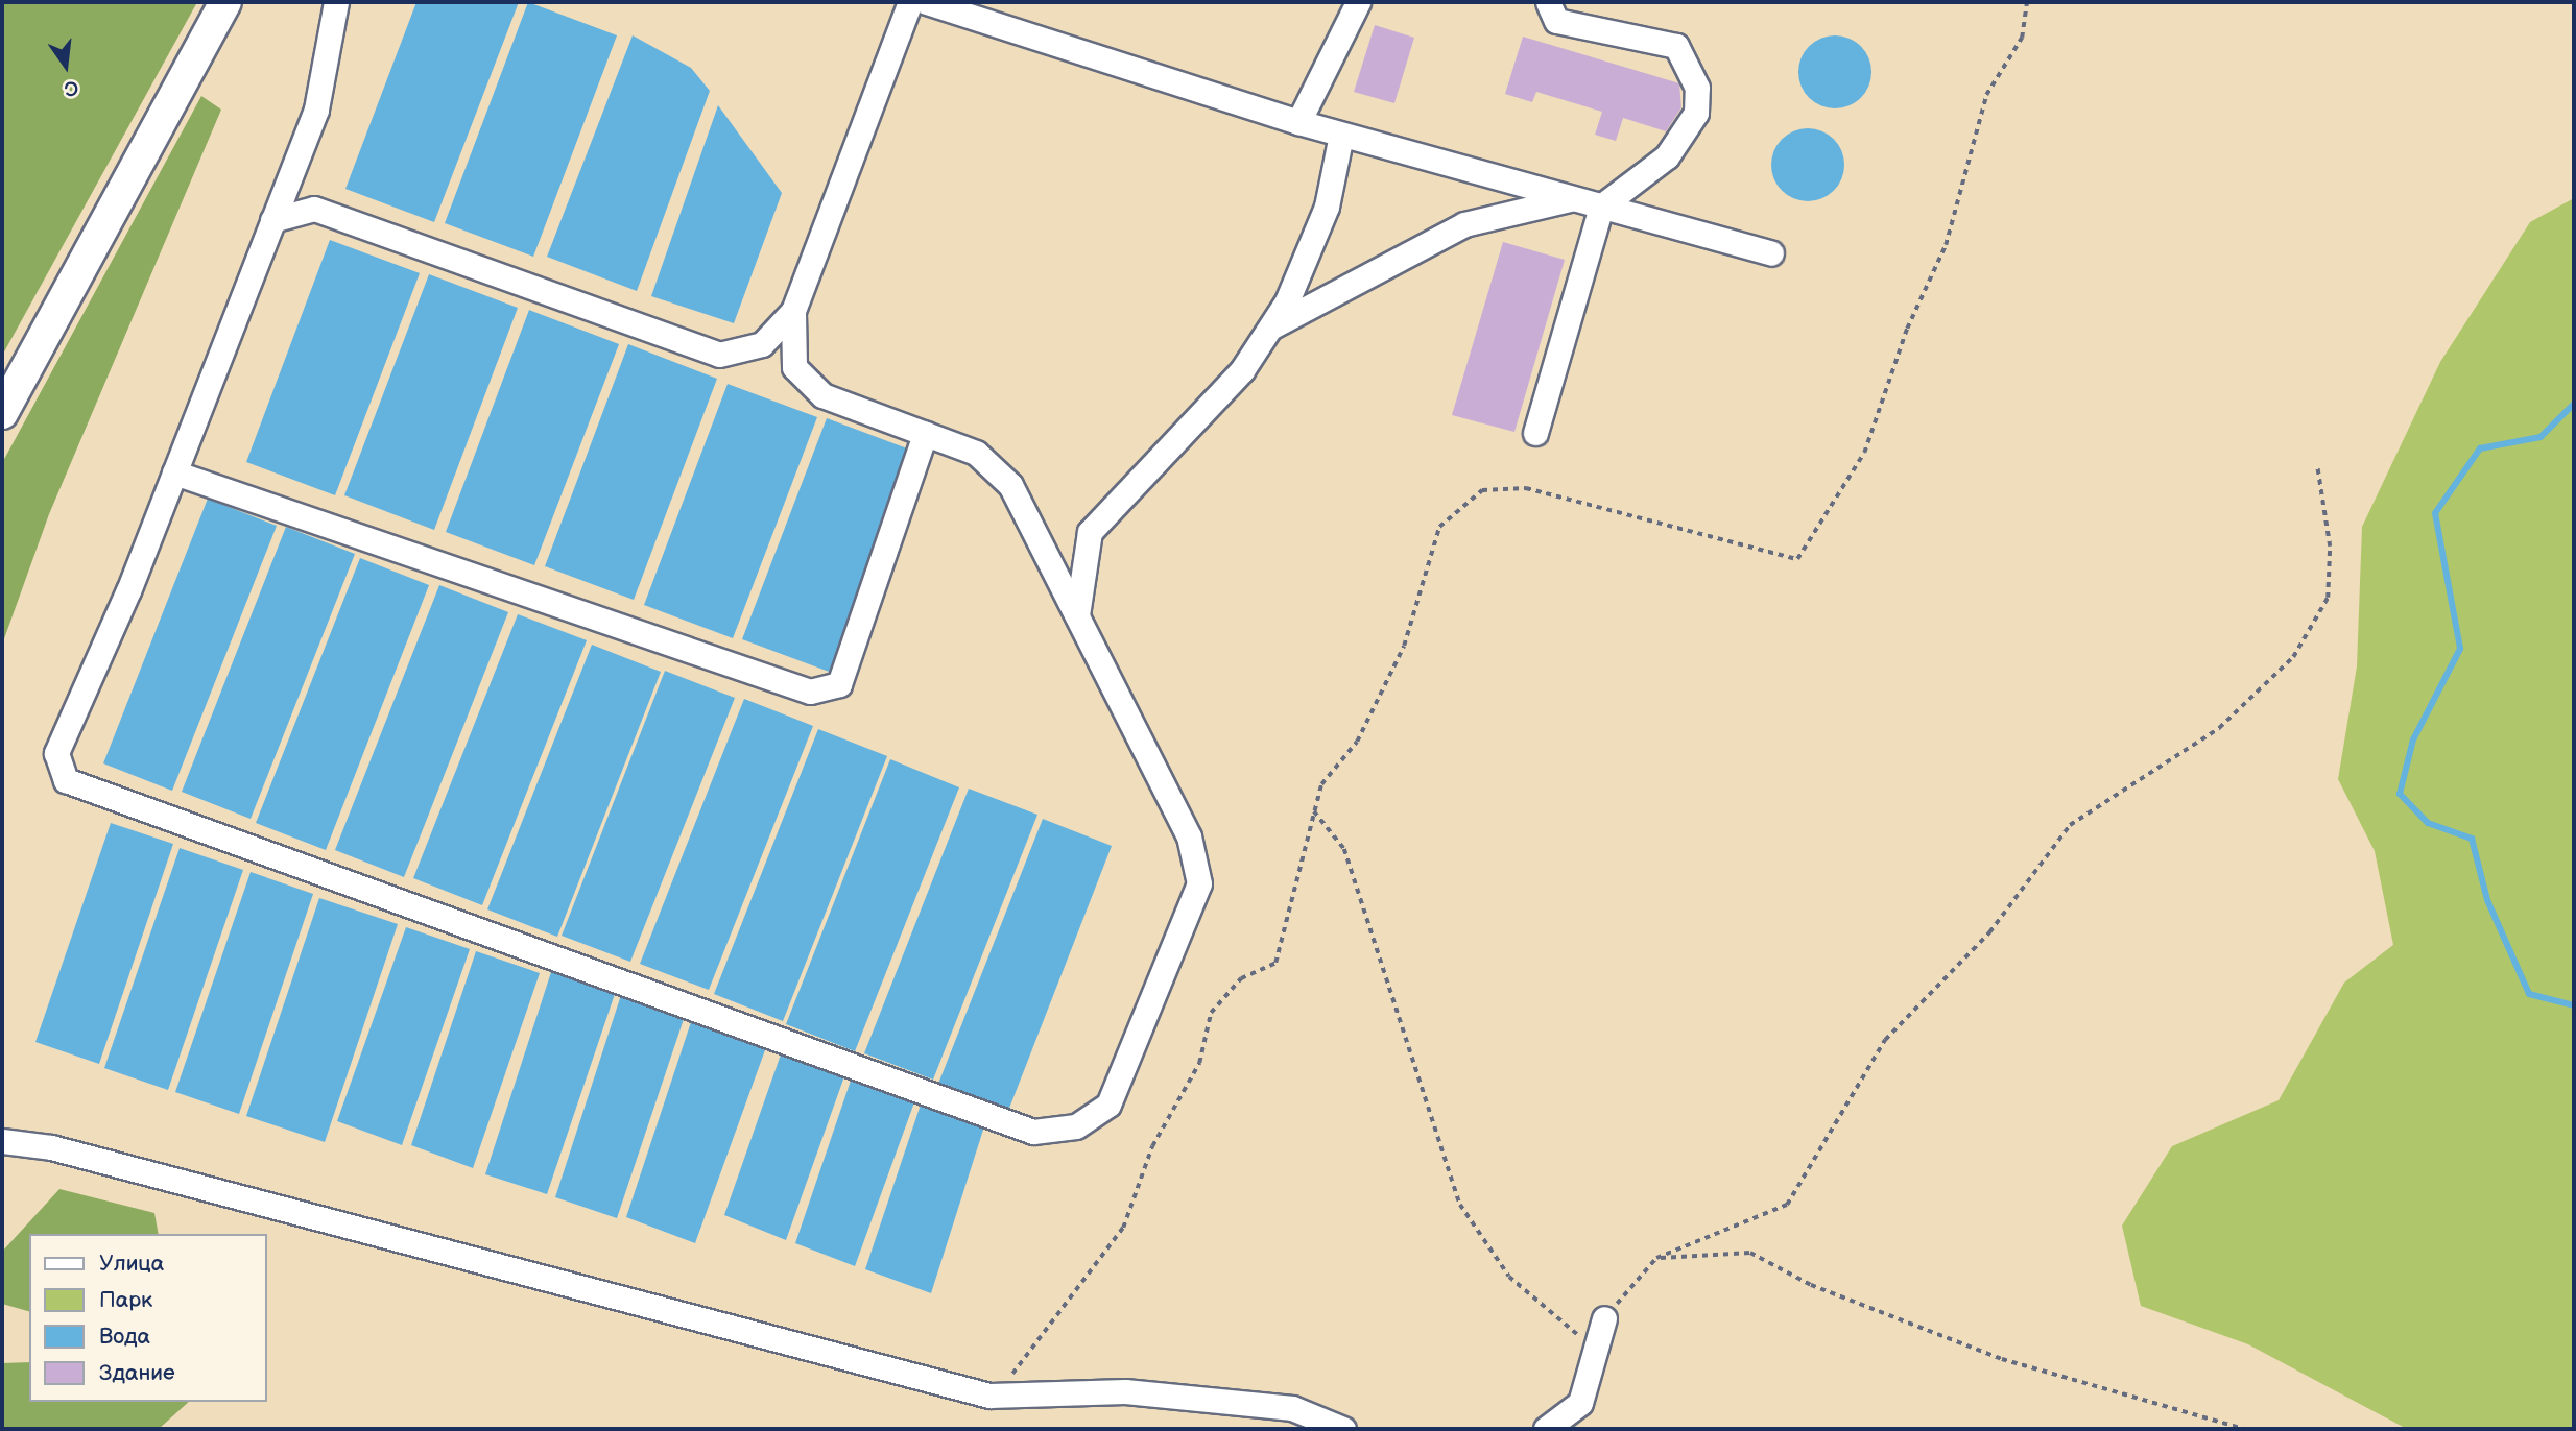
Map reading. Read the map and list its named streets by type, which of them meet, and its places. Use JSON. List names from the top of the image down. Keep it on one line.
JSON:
{"legend":["Улица","Парк","Вода","Здание"],"north":"bottom"}
